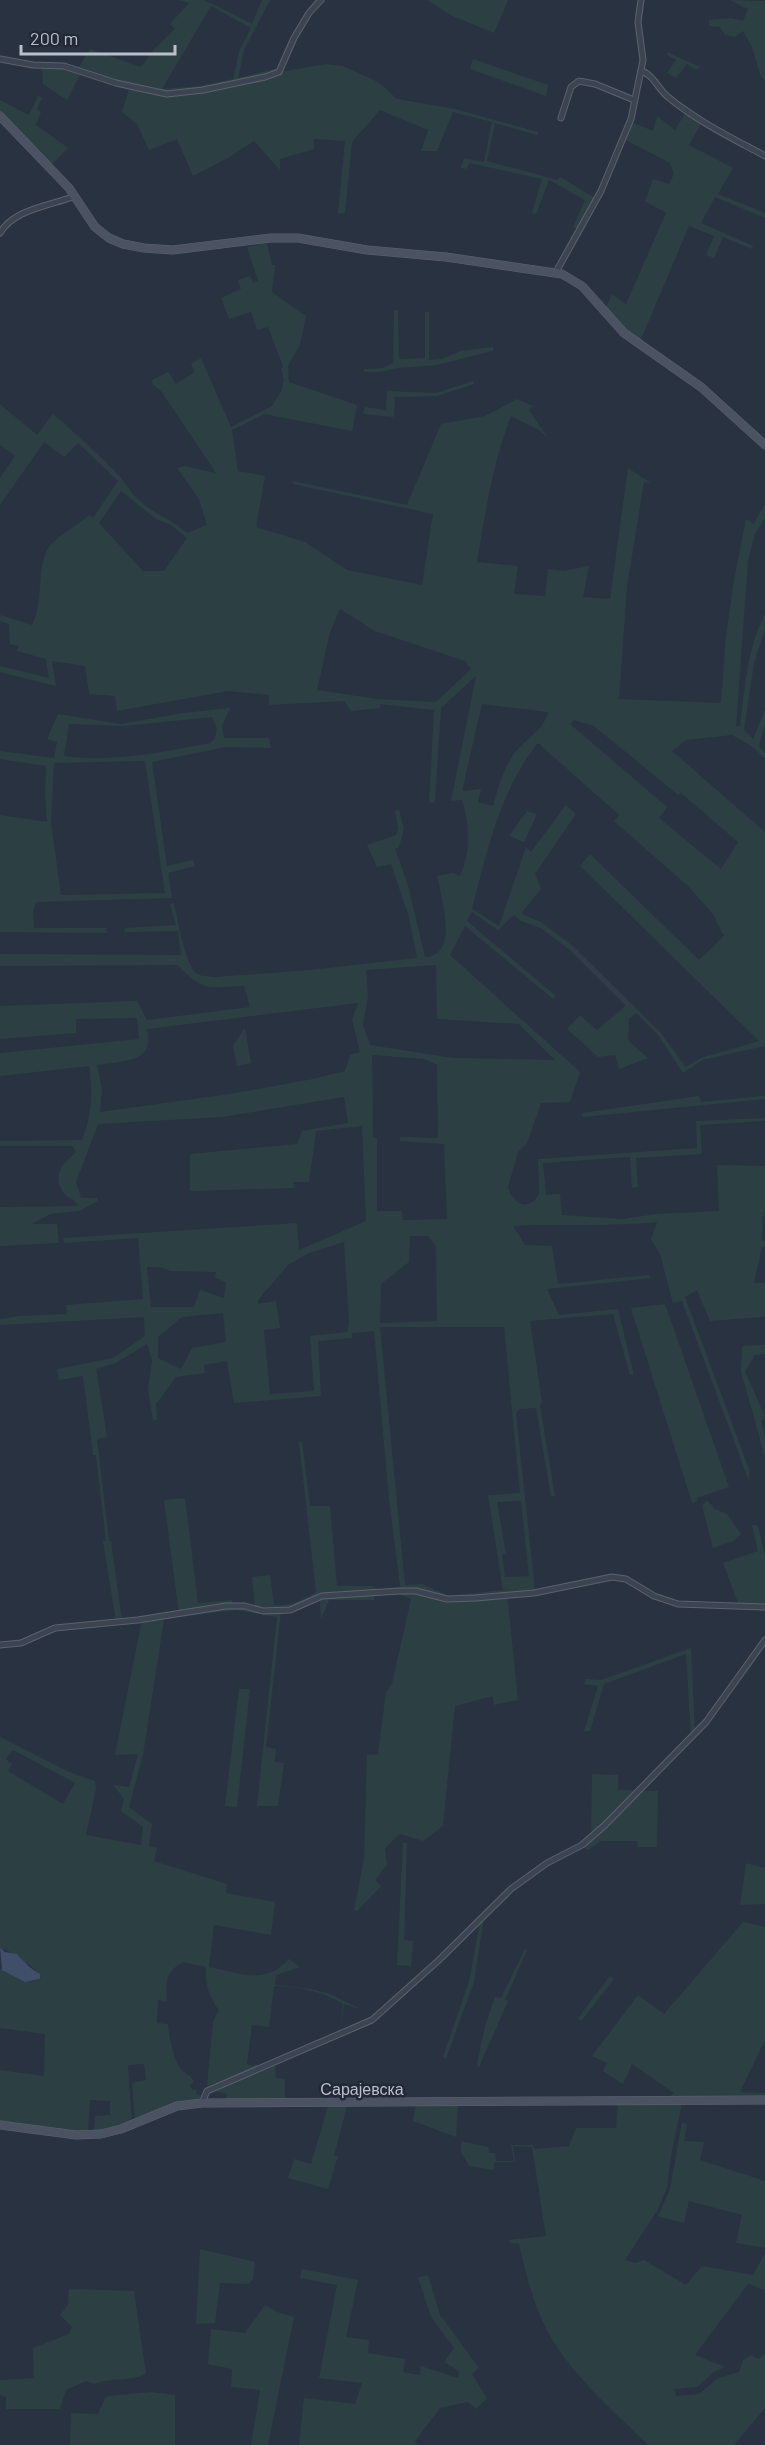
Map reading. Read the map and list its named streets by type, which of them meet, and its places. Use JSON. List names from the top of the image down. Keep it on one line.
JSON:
{"streets":{"street":["Сарајевска"]},"scale_bar":"200 m"}
